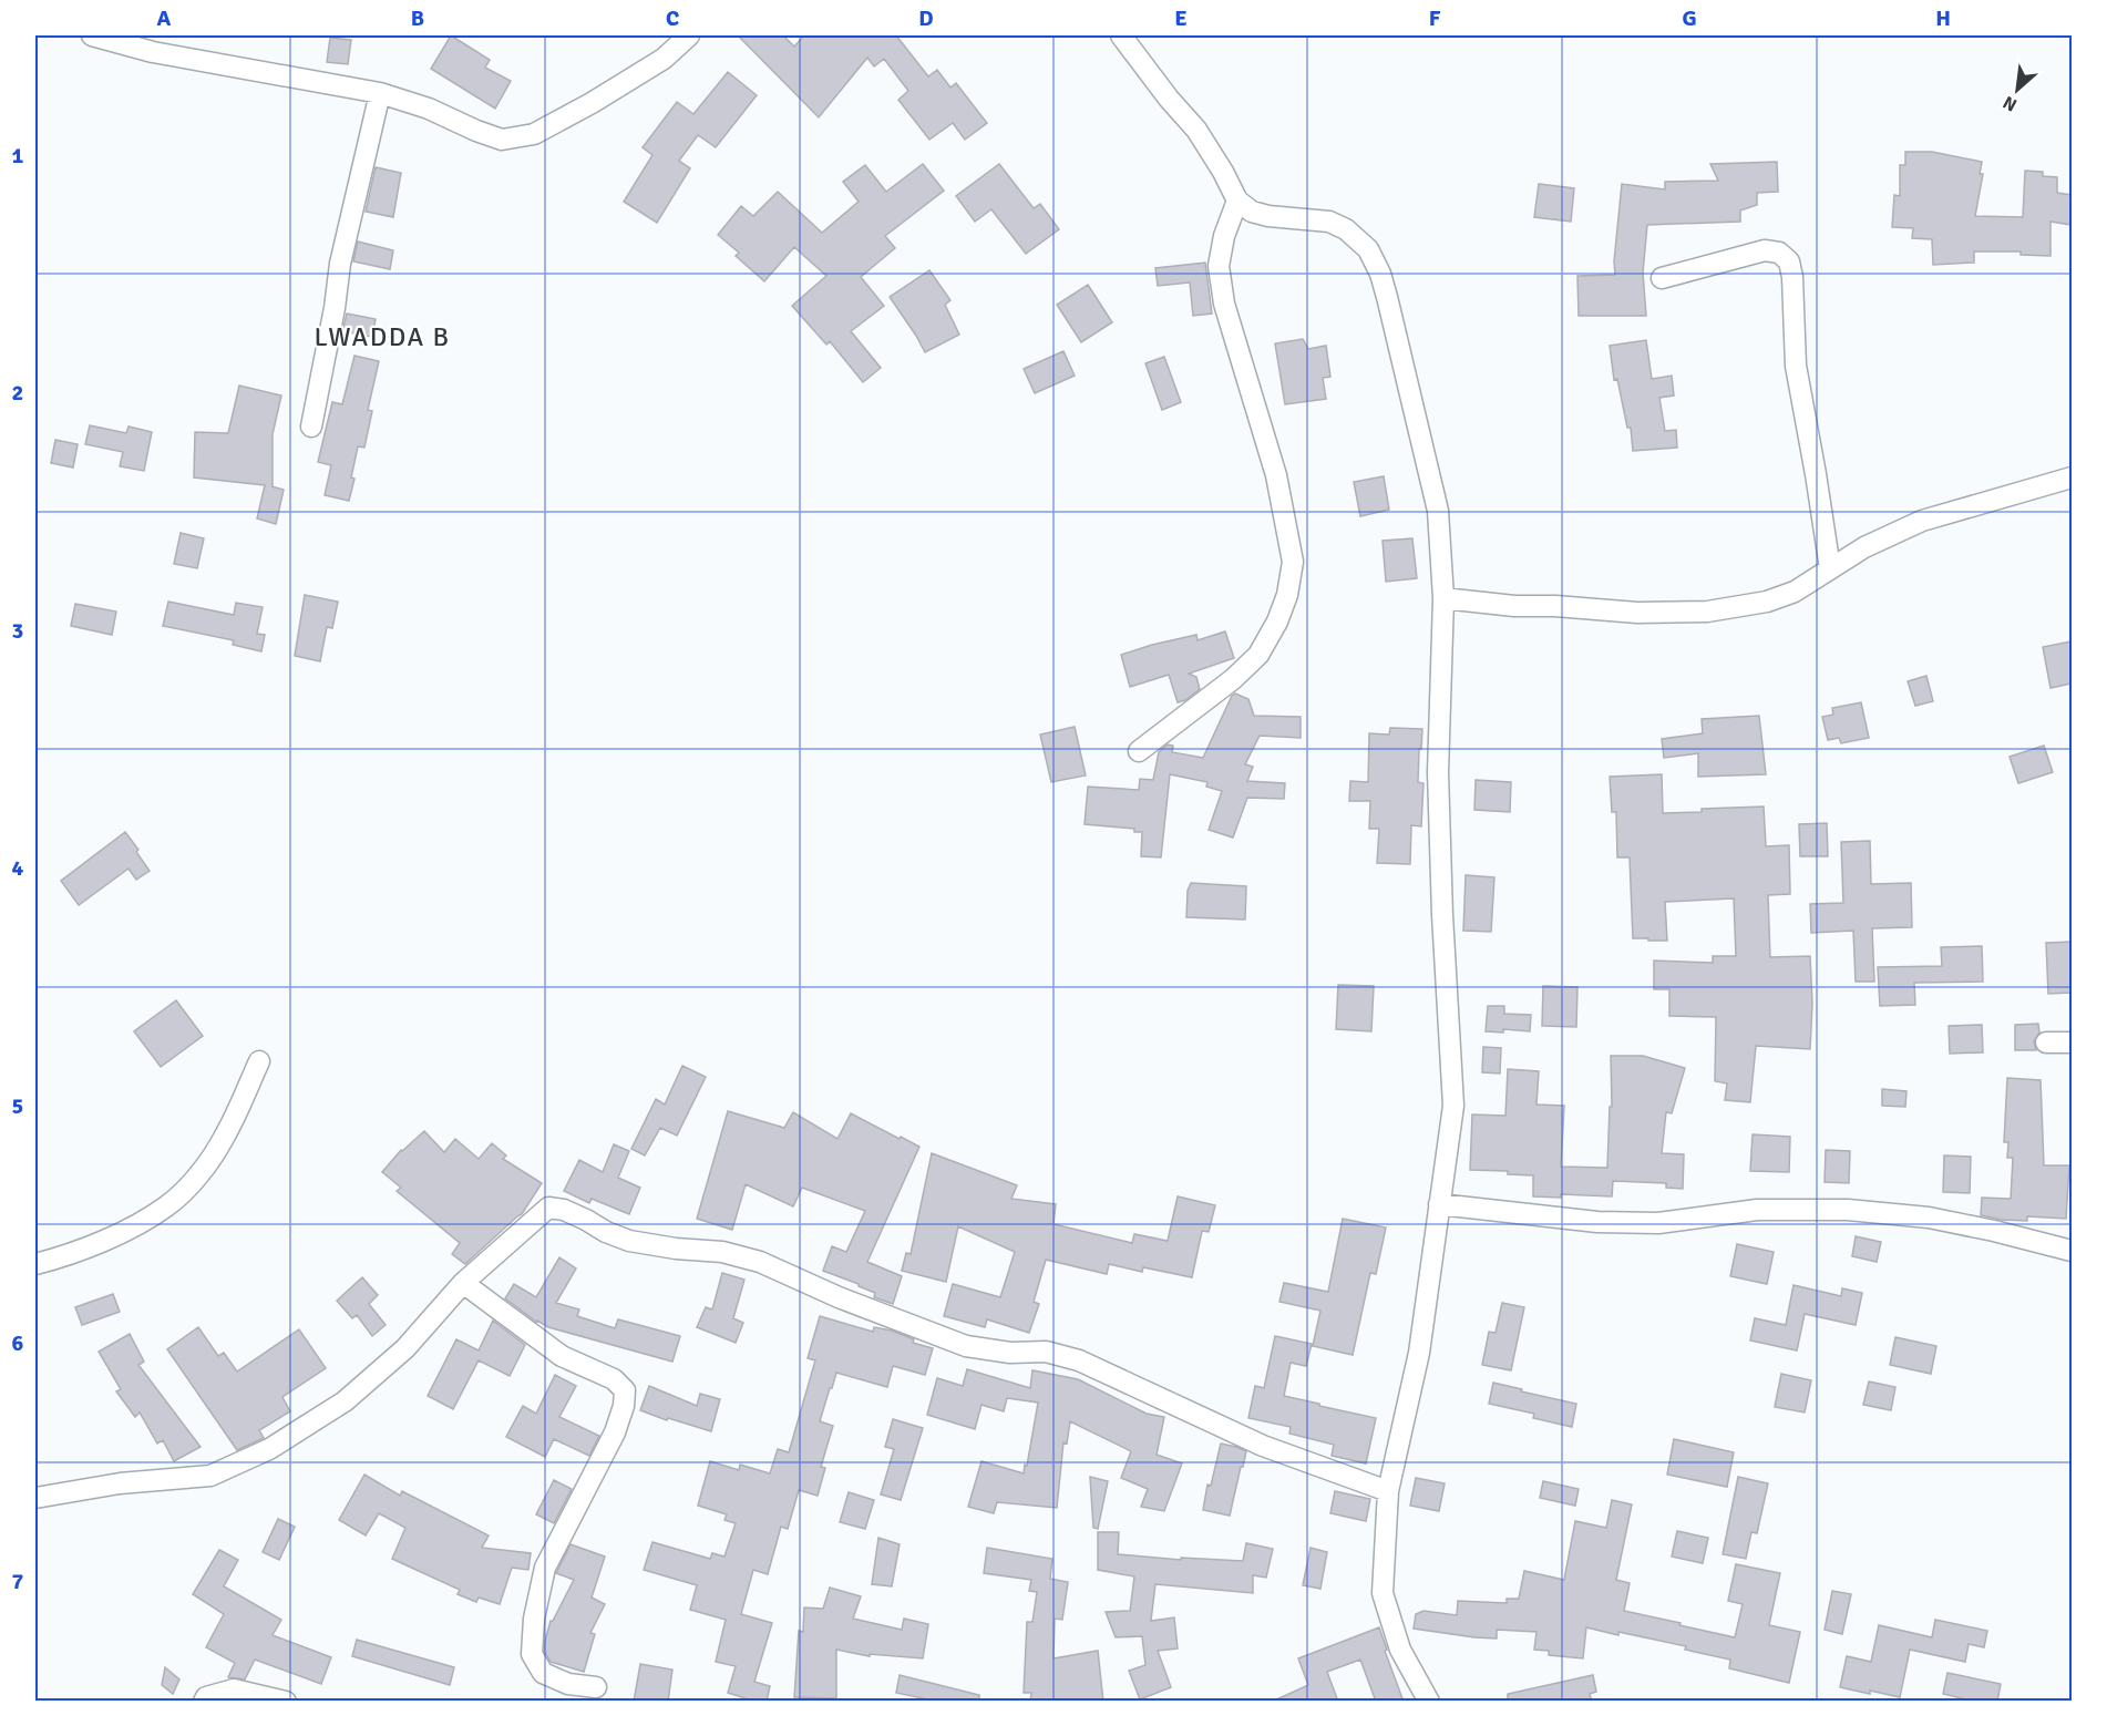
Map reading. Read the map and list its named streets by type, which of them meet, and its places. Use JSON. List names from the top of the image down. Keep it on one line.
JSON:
{"districts":["LWADDA B"],"north":"bottom left","grid":{"columns":["A","B","C","D","E","F","G","H"],"rows":["1","2","3","4","5","6","7"]}}
